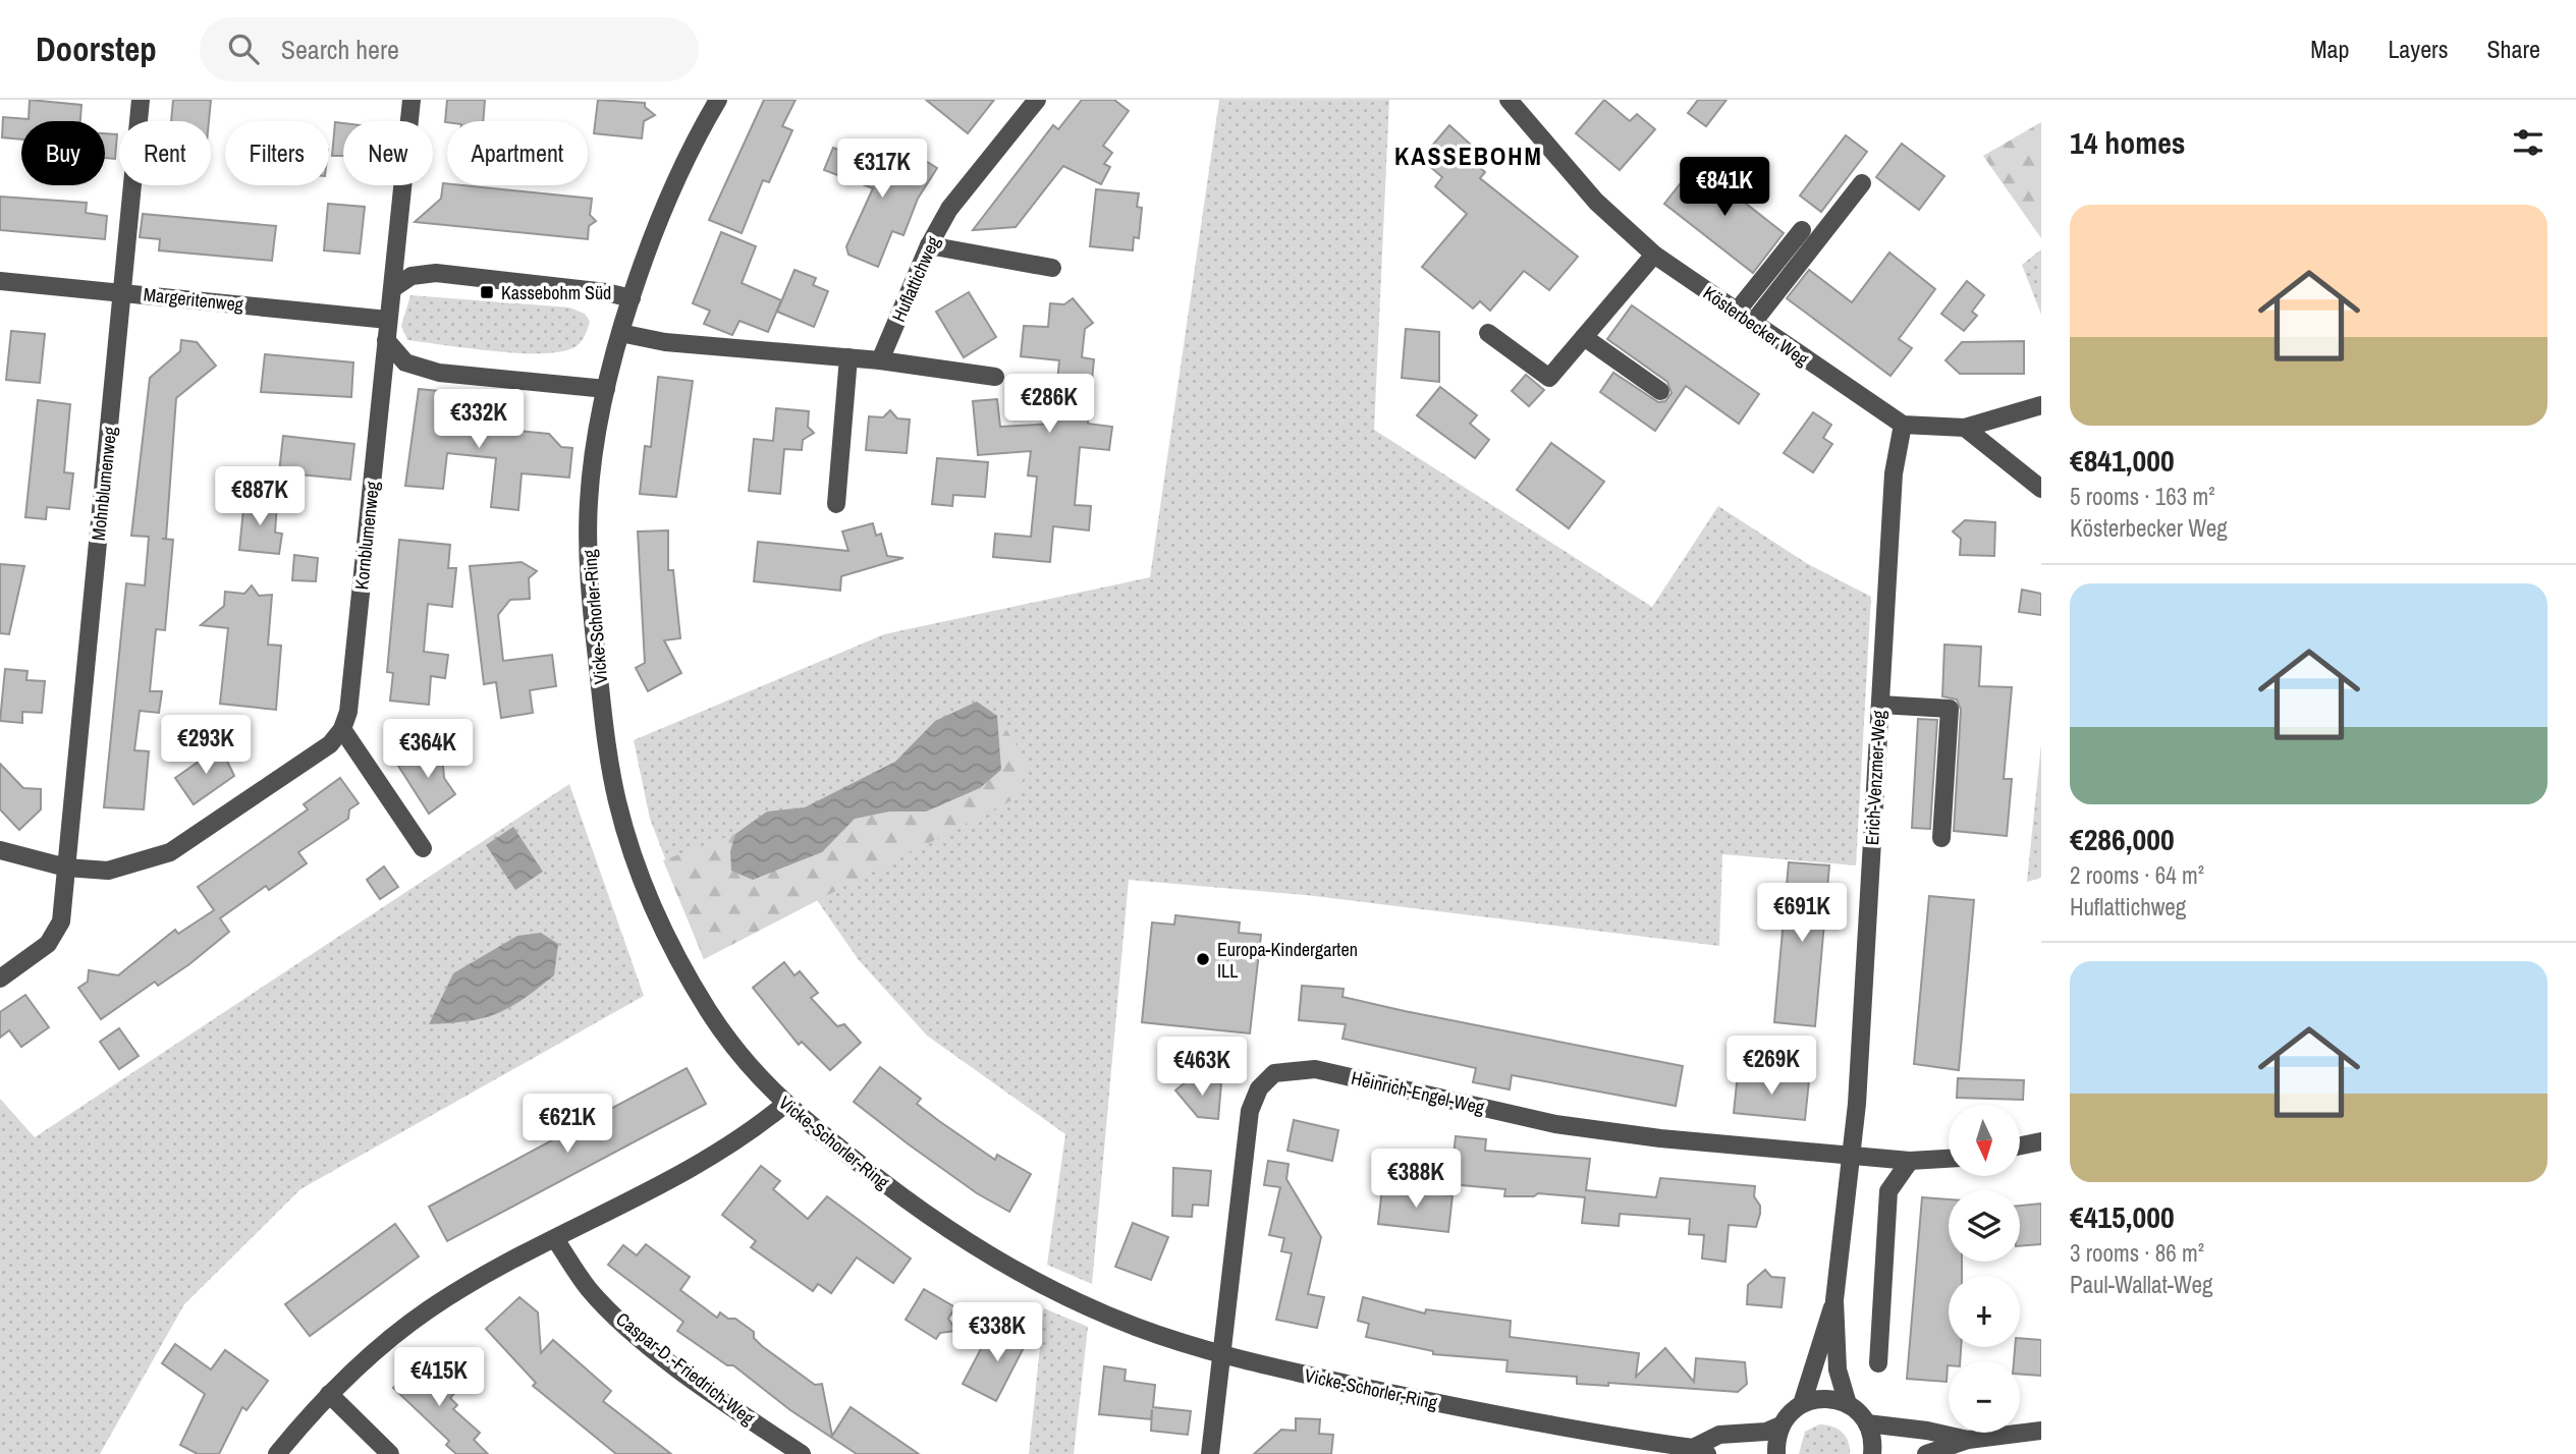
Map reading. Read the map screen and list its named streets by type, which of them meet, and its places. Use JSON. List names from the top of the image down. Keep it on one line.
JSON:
{"streets":{"street":["Huflattichweg","Margeritenweg","Kösterbecker Weg","Mohnblumenweg","Kornblumenweg","Vicke-Schorler-Ring","Erich-Venzmer-Weg","Heinrich-Engel-Weg","Caspar-D.-Friedrich-Weg"]},"crossings":[["Margeritenweg","Mohnblumenweg"],["Kösterbecker Weg","Erich-Venzmer-Weg"],["Vicke-Schorler-Ring","Heinrich-Engel-Weg"],["Erich-Venzmer-Weg","Heinrich-Engel-Weg"]],"districts":["KASSEBOHM"],"places":{"transit":["Kassebohm Süd"],"other":["Europa-Kindergarten ILL"]},"north":"bottom","page":{"header":"Doorstep","search":"Search here","nav":["Map","Layers","Share"],"heading":"14 homes","chip":["Buy","Rent","Filters","New","Apartment"],"price":["€317K","€841K","€286K","€332K","€887K","€293K","€364K","€691K","€269K","€463K","€621K","€388K","€338K","€415K"],"list":[{"name":"€841,000","note":"5 rooms · 163 m² · Kösterbecker Weg"},{"name":"€286,000","note":"2 rooms · 64 m² · Huflattichweg"},{"name":"€415,000","note":"3 rooms · 86 m² · Paul-Wallat-Weg"}],"map_buttons":["+","−"]}}
